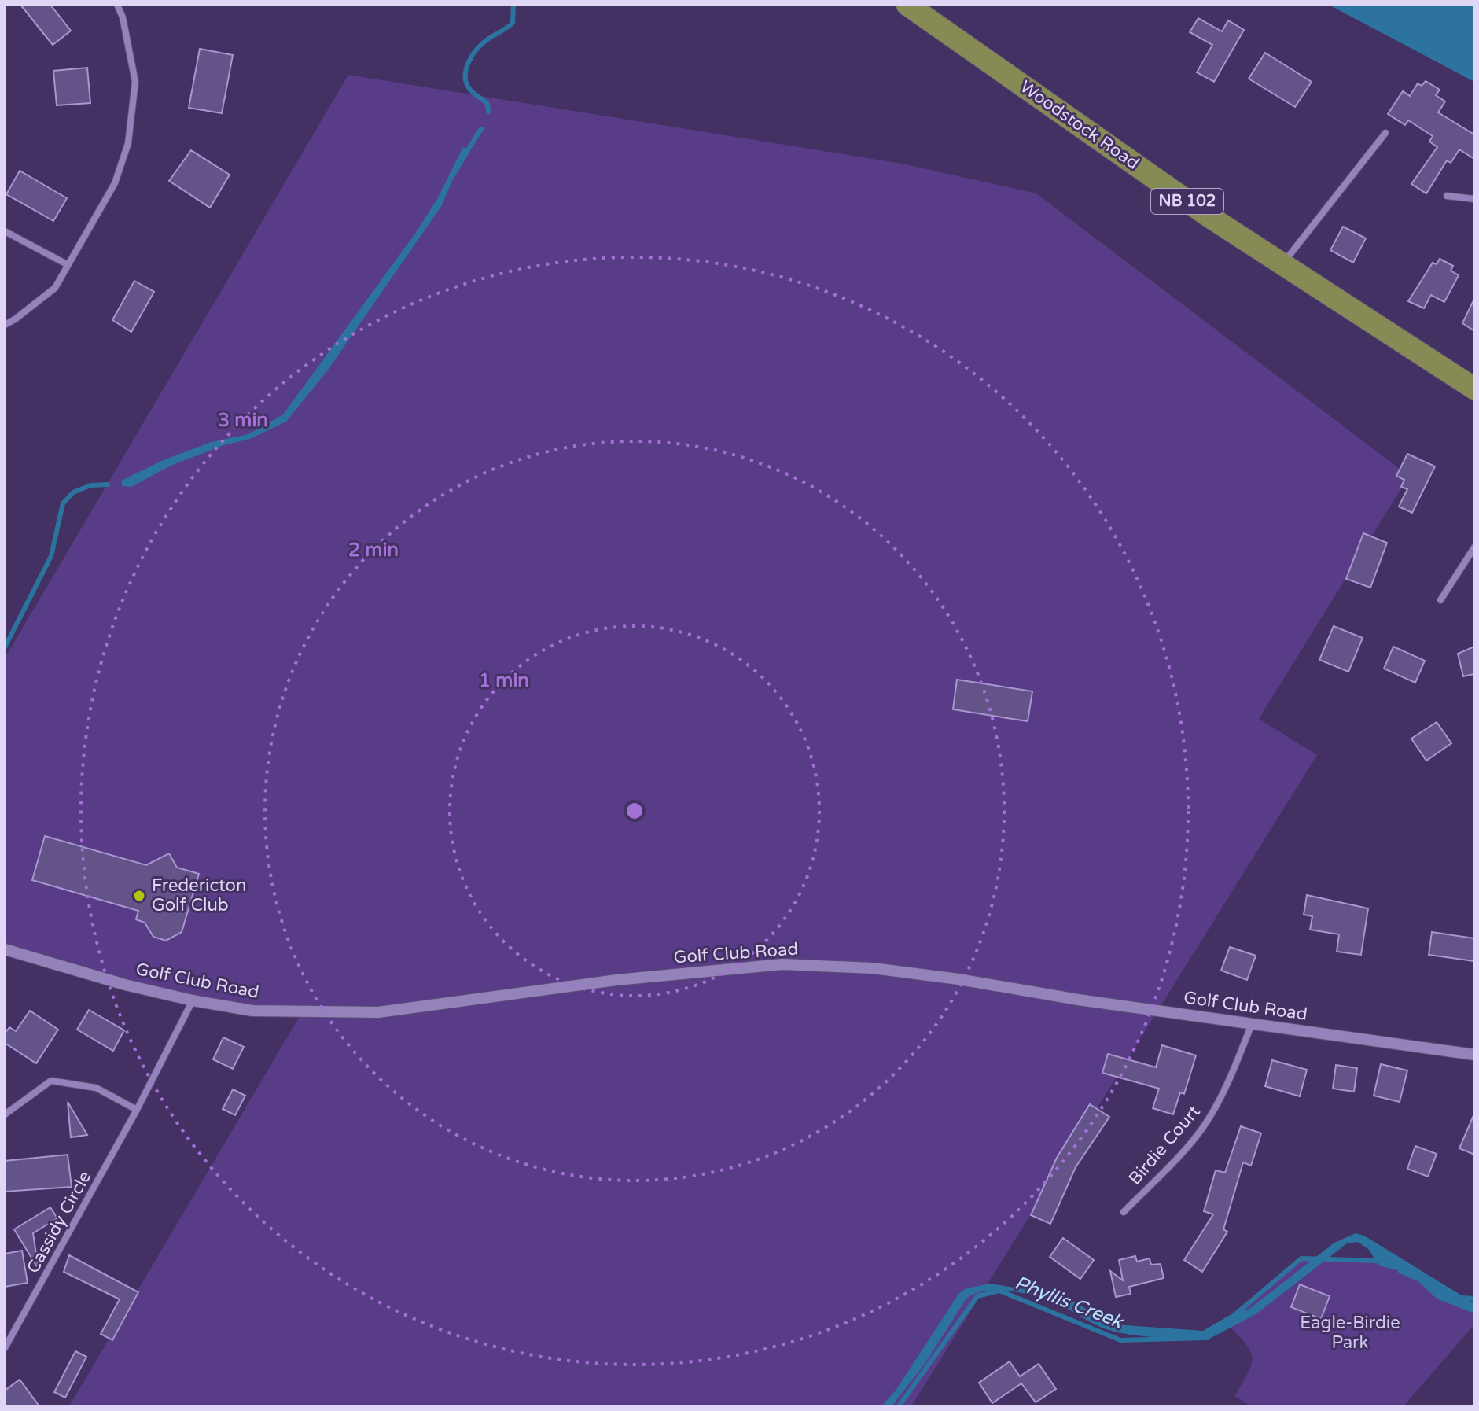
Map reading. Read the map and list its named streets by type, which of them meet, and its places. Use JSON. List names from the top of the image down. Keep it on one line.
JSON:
{"streets":{"main road":["Woodstock Road","NB 102"],"street":["Golf Club Road","Birdie Court","Cassidy Circle"]},"crossings":[["Golf Club Road","Birdie Court"],["Golf Club Road","Cassidy Circle"]],"water":["Phyllis Creek"],"parks":["Eagle-Birdie Park"],"places":["Fredericton Golf Club"],"rings":["3 min","2 min","1 min"]}
